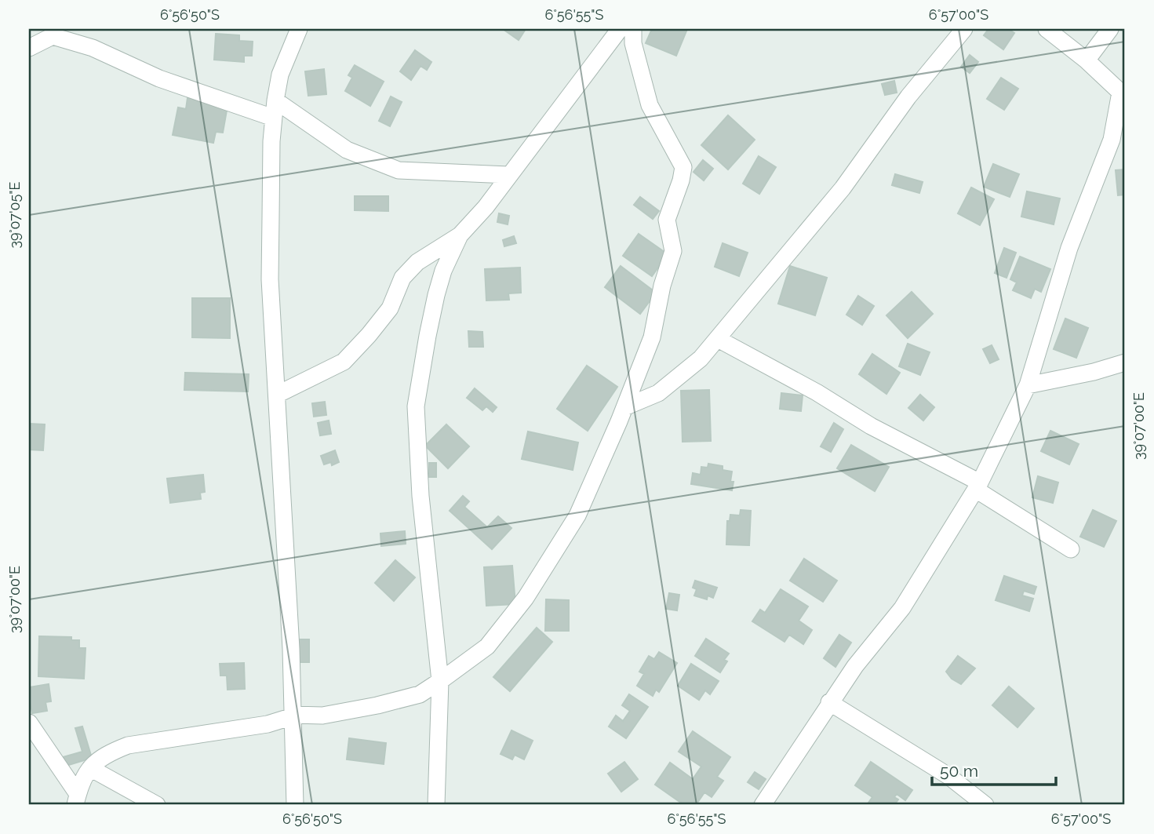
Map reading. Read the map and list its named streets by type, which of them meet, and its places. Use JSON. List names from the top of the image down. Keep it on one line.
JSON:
{"scale_bar":"50 m","coordinates":["6°56'50\"S","6°56'55\"S","6°57'00\"S","39°07'05\"E","39°07'00\"E"]}
